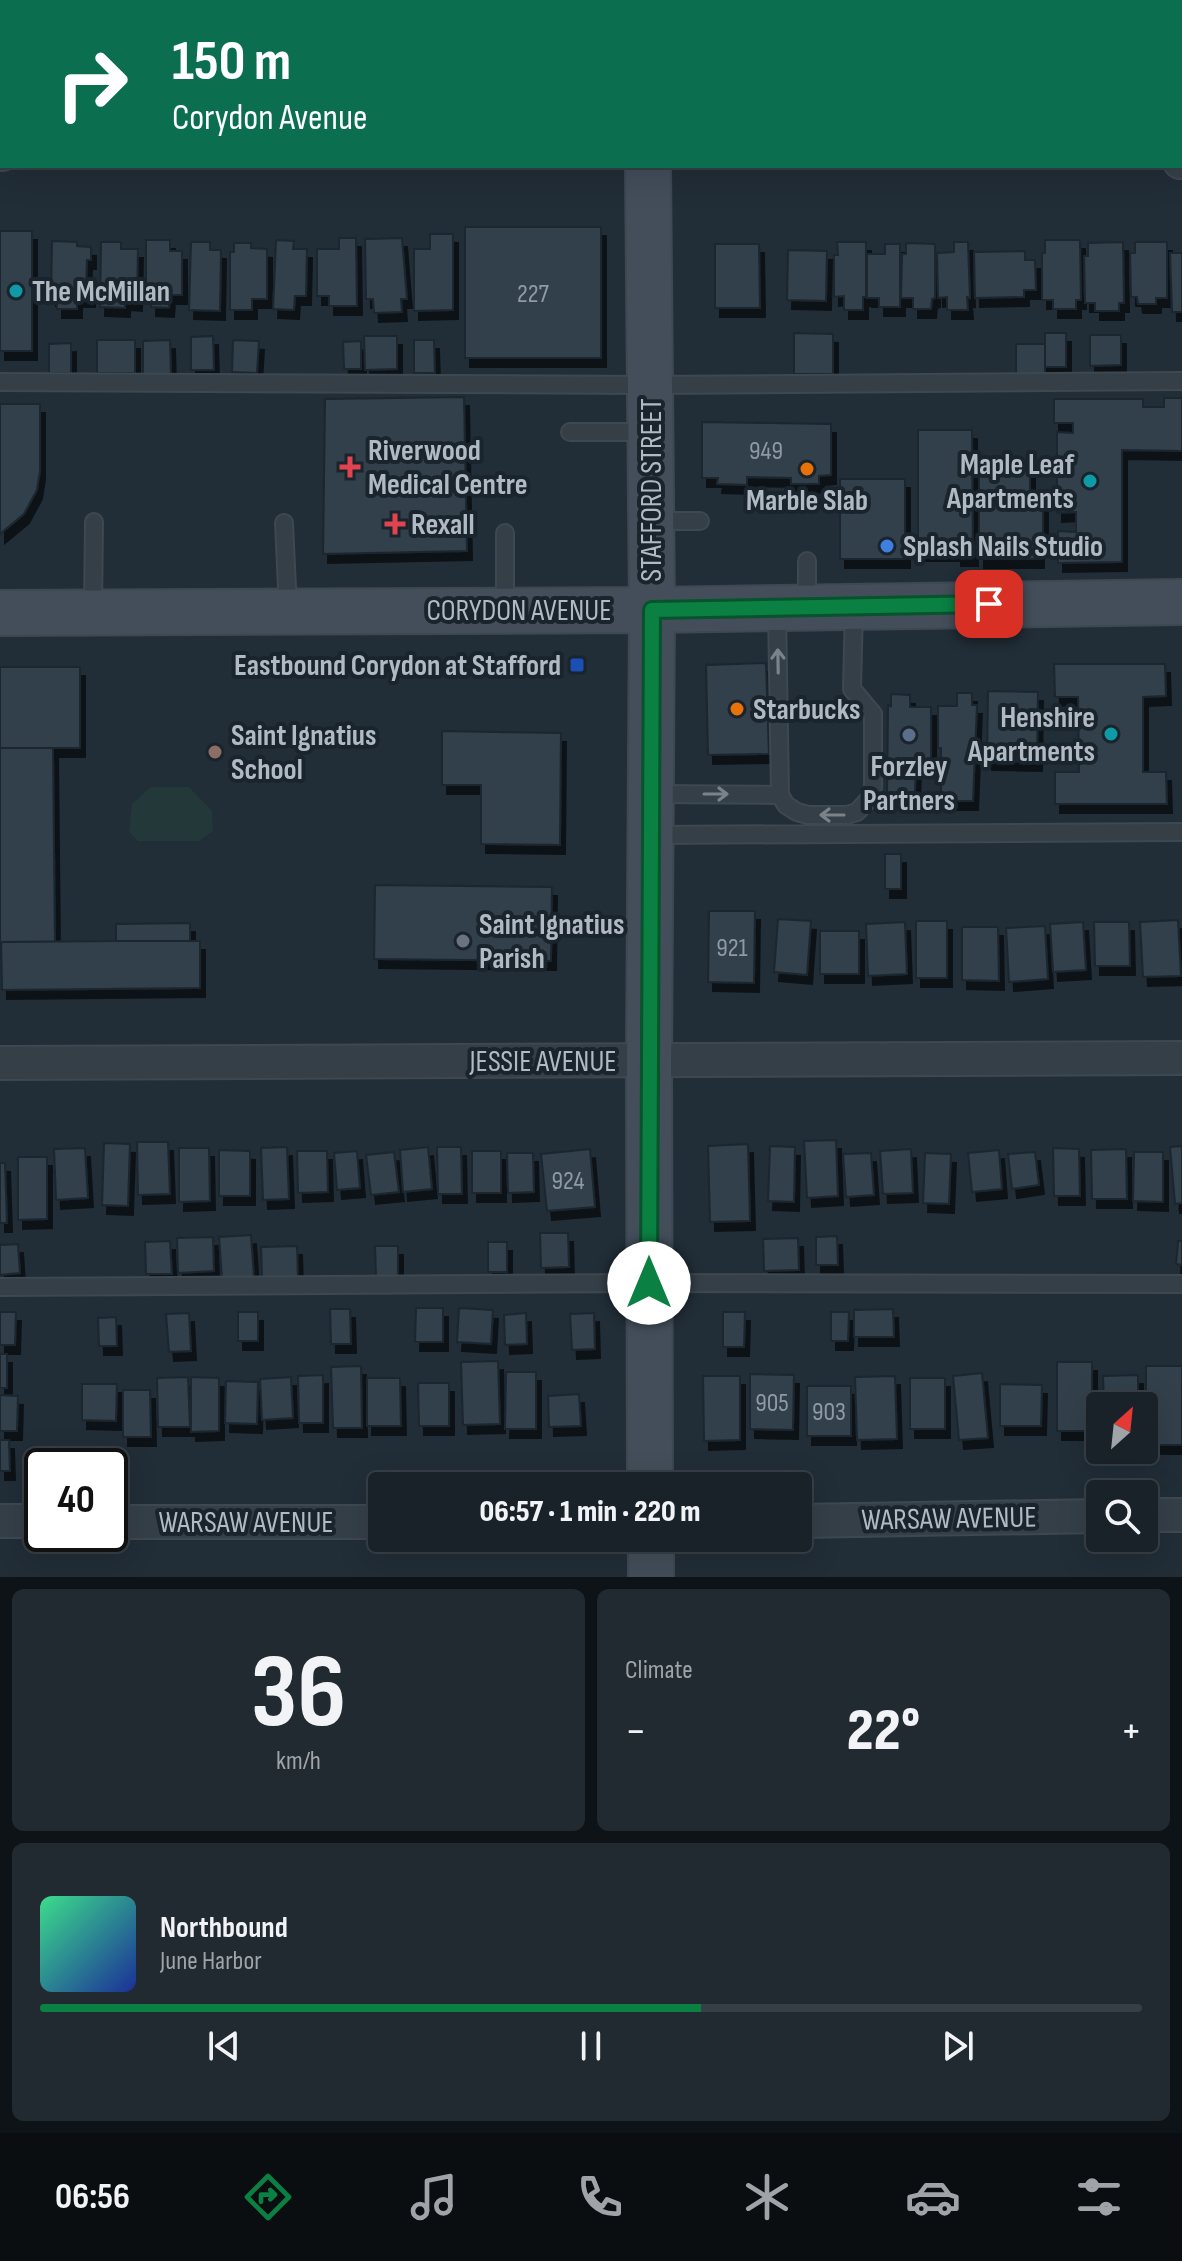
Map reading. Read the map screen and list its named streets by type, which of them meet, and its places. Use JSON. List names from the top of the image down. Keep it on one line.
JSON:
{"streets":{"street":["STAFFORD STREET","CORYDON AVENUE","JESSIE AVENUE","WARSAW AVENUE"]},"crossings":[["STAFFORD STREET","CORYDON AVENUE"],["STAFFORD STREET","JESSIE AVENUE"]],"places":{"other":["The McMillan","Marble Slab","Maple Leaf Apartments","Splash Nails Studio","Starbucks","Henshire Apartments","Forzley Partners","Saint Ignatius School","Saint Ignatius Parish"],"health":["Riverwood Medical Centre","Rexall"],"transit":["Eastbound Corydon at Stafford"]},"house_numbers":["227","949","921","924","905","903"],"north":"top right","page":{"turn":["150 m","Corydon Avenue"],"limit":"40","trip":"06:57 · 1 min · 220 m","tile":[["36","km/h"],"Climate"],"heat":["−","22°","+"],"song":["Northbound","June Harbor"],"tabs":"06:56"}}
